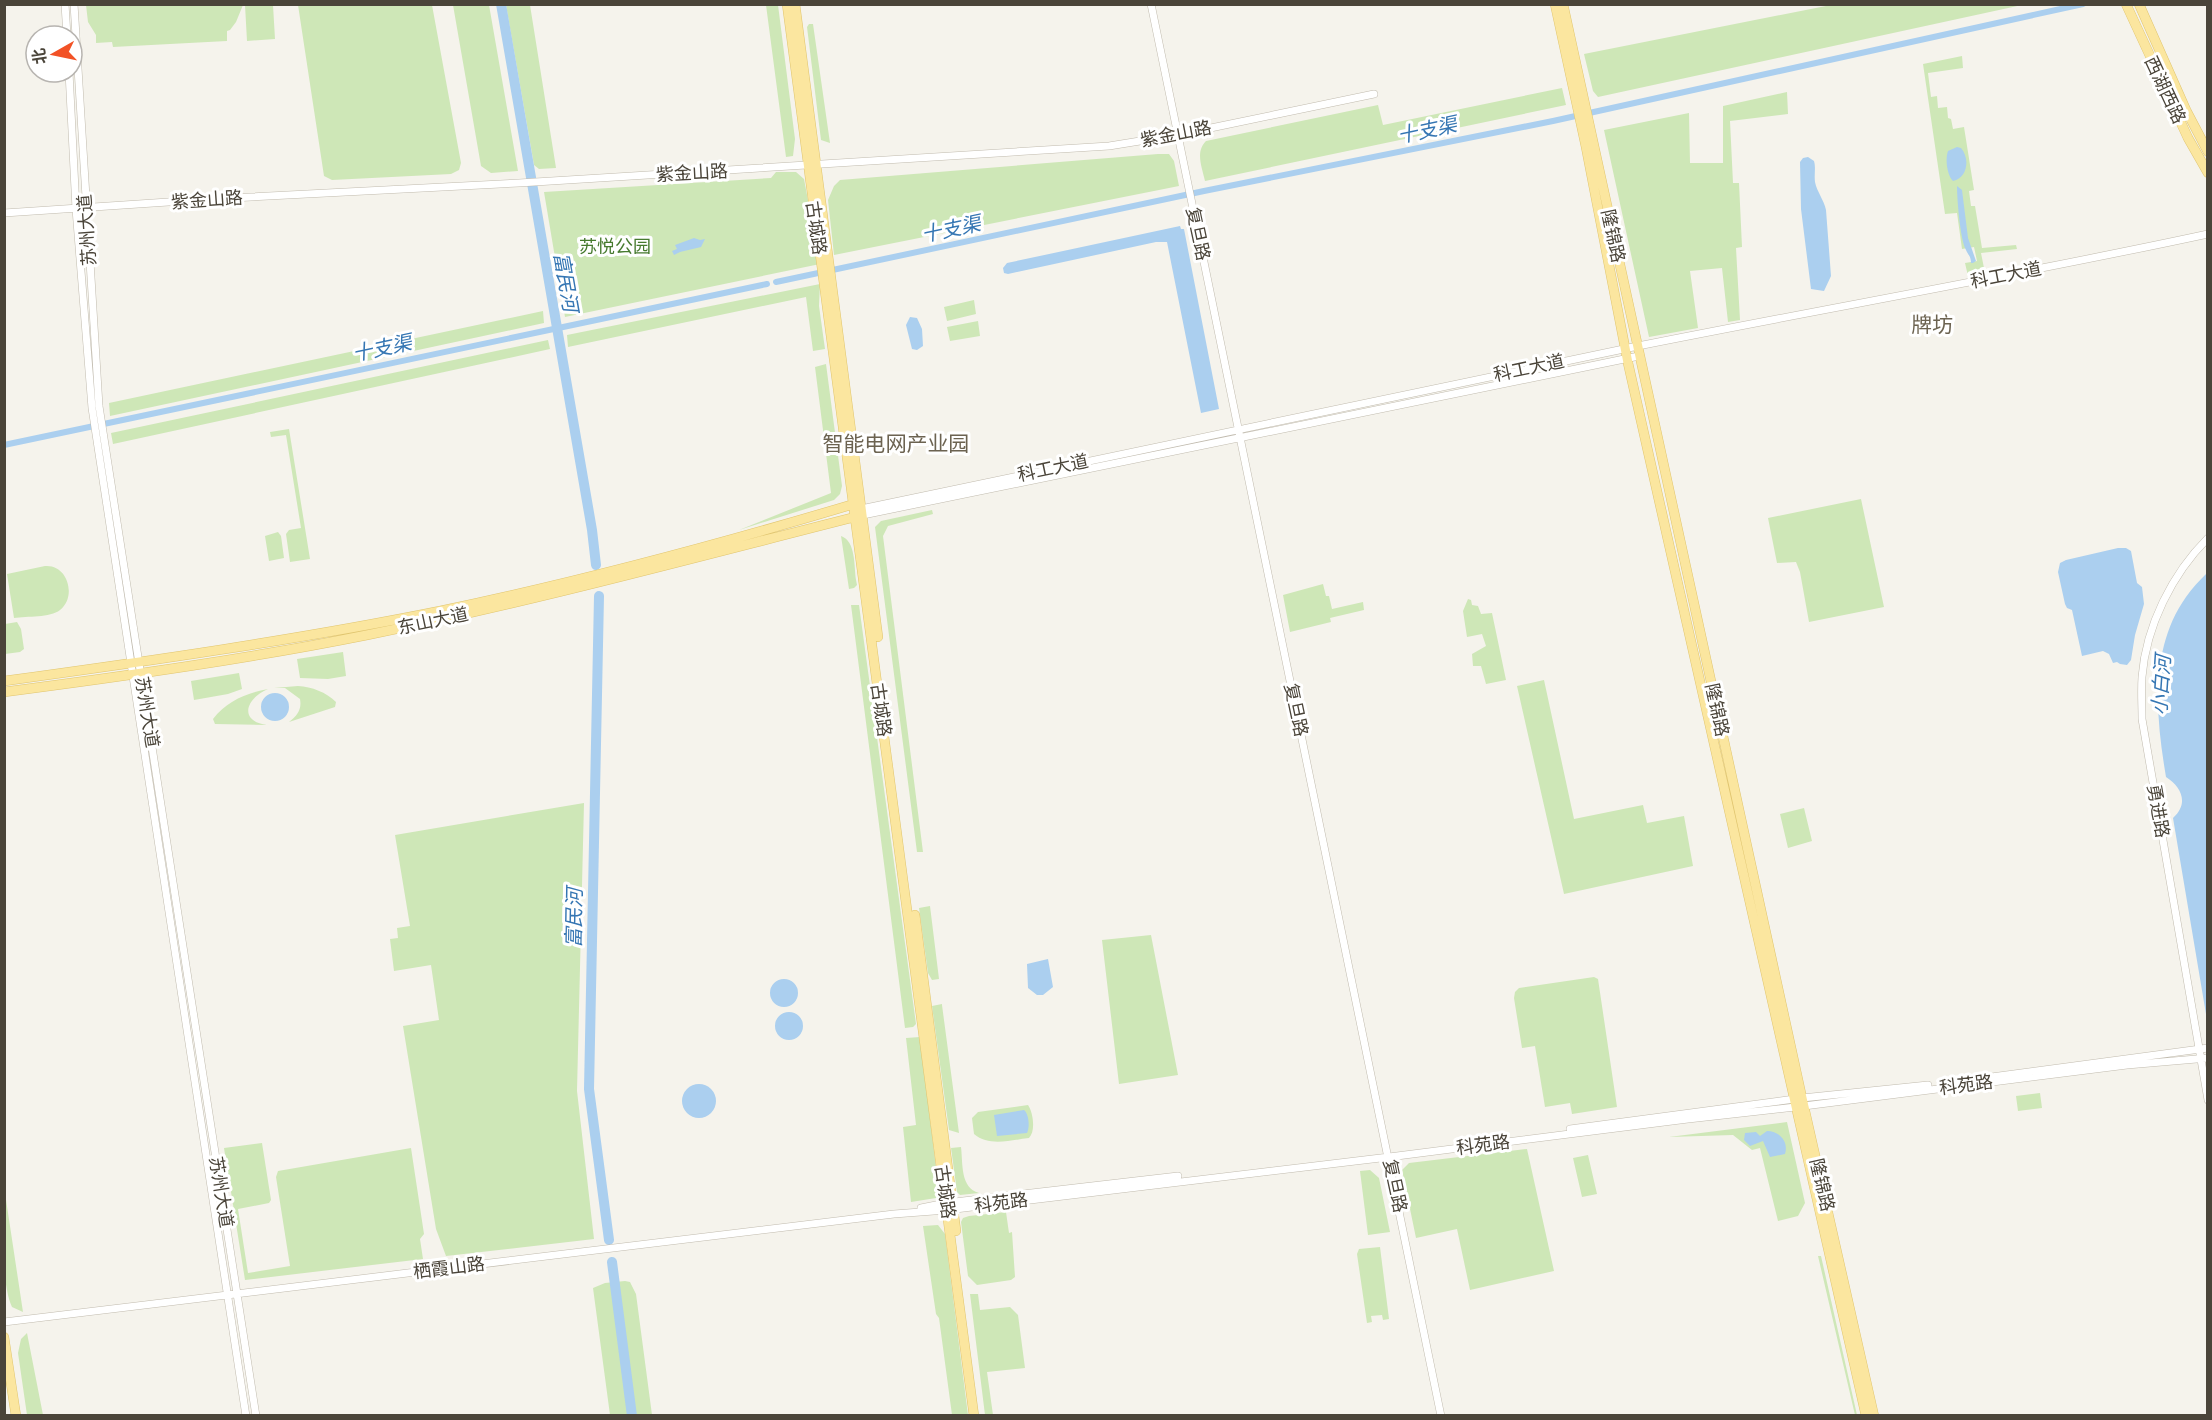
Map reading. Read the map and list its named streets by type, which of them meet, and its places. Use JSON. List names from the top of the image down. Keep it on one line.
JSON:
{"streets":{"main road":["西湖西路","古城路","隆锦路","东山大道"],"street":["紫金山路","苏州大道","复旦路","科工大道","勇进路","科苑路","栖霞山路"]},"crossings":[["紫金山路","古城路"],["紫金山路","苏州大道"],["紫金山路","复旦路"],["古城路","科工大道"],["古城路","东山大道"],["古城路","科苑路"],["苏州大道","东山大道"],["苏州大道","栖霞山路"],["复旦路","科工大道"],["复旦路","科苑路"],["隆锦路","科工大道"],["隆锦路","科苑路"],["科工大道","东山大道"],["勇进路","科苑路"],["科苑路","栖霞山路"]],"districts":["牌坊","智能电网产业园"],"water":["十支渠","富民河","小白河"],"parks":["苏悦公园"],"north":"left"}
